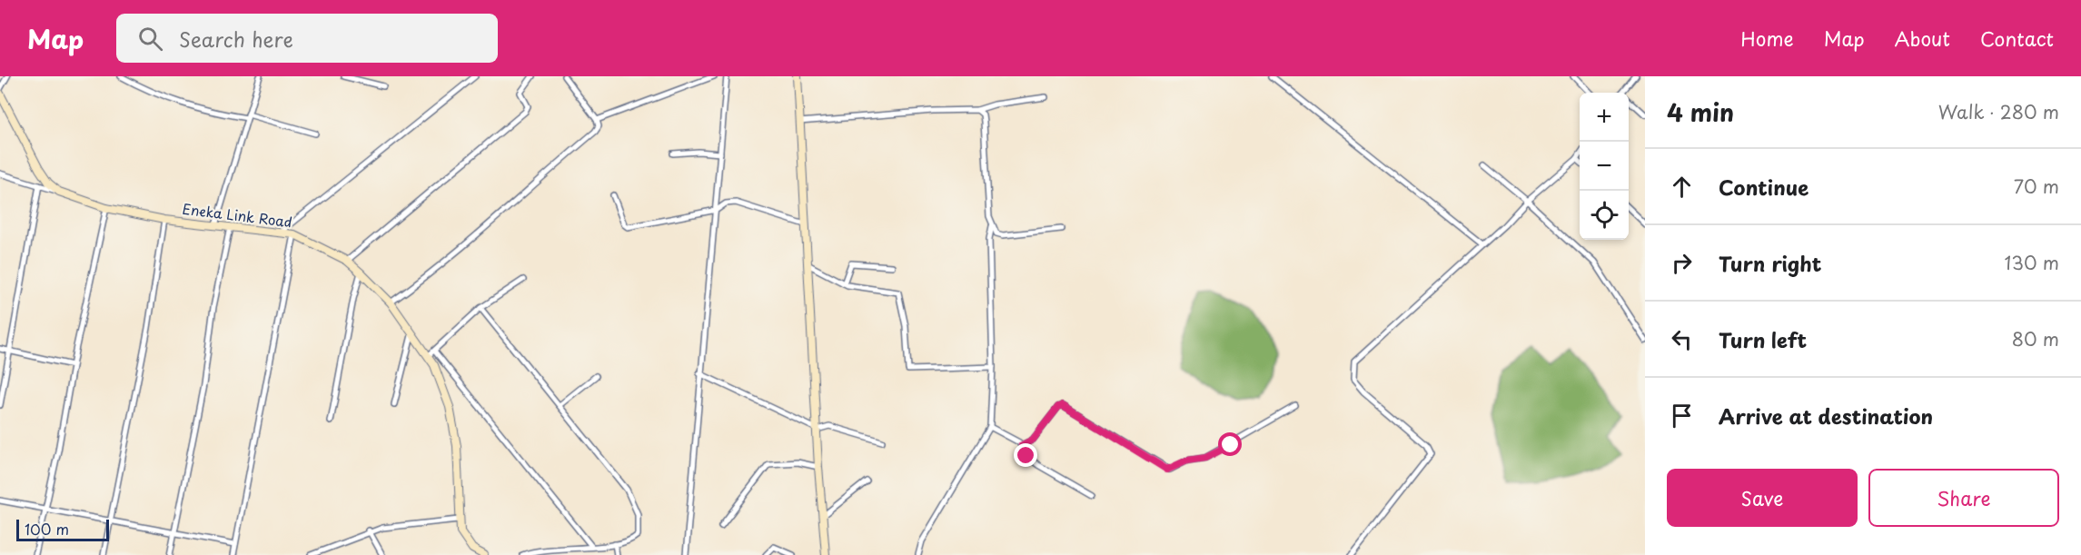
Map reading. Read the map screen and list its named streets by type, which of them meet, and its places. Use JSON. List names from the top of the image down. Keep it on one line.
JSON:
{"streets":{"street":["Eneka Link Road"]},"scale_bar":"100 m","page":{"header":"Map","search":"Search here","nav":["Home","Map","About","Contact"],"heading":["4 min","Walk · 280 m"],"map_buttons":["+","−"],"list":[["Continue","70 m"],["Turn right","130 m"],["Turn left","80 m"],"Arrive at destination"],"buttons":["Save","Share"],"scale":"100 m"}}
